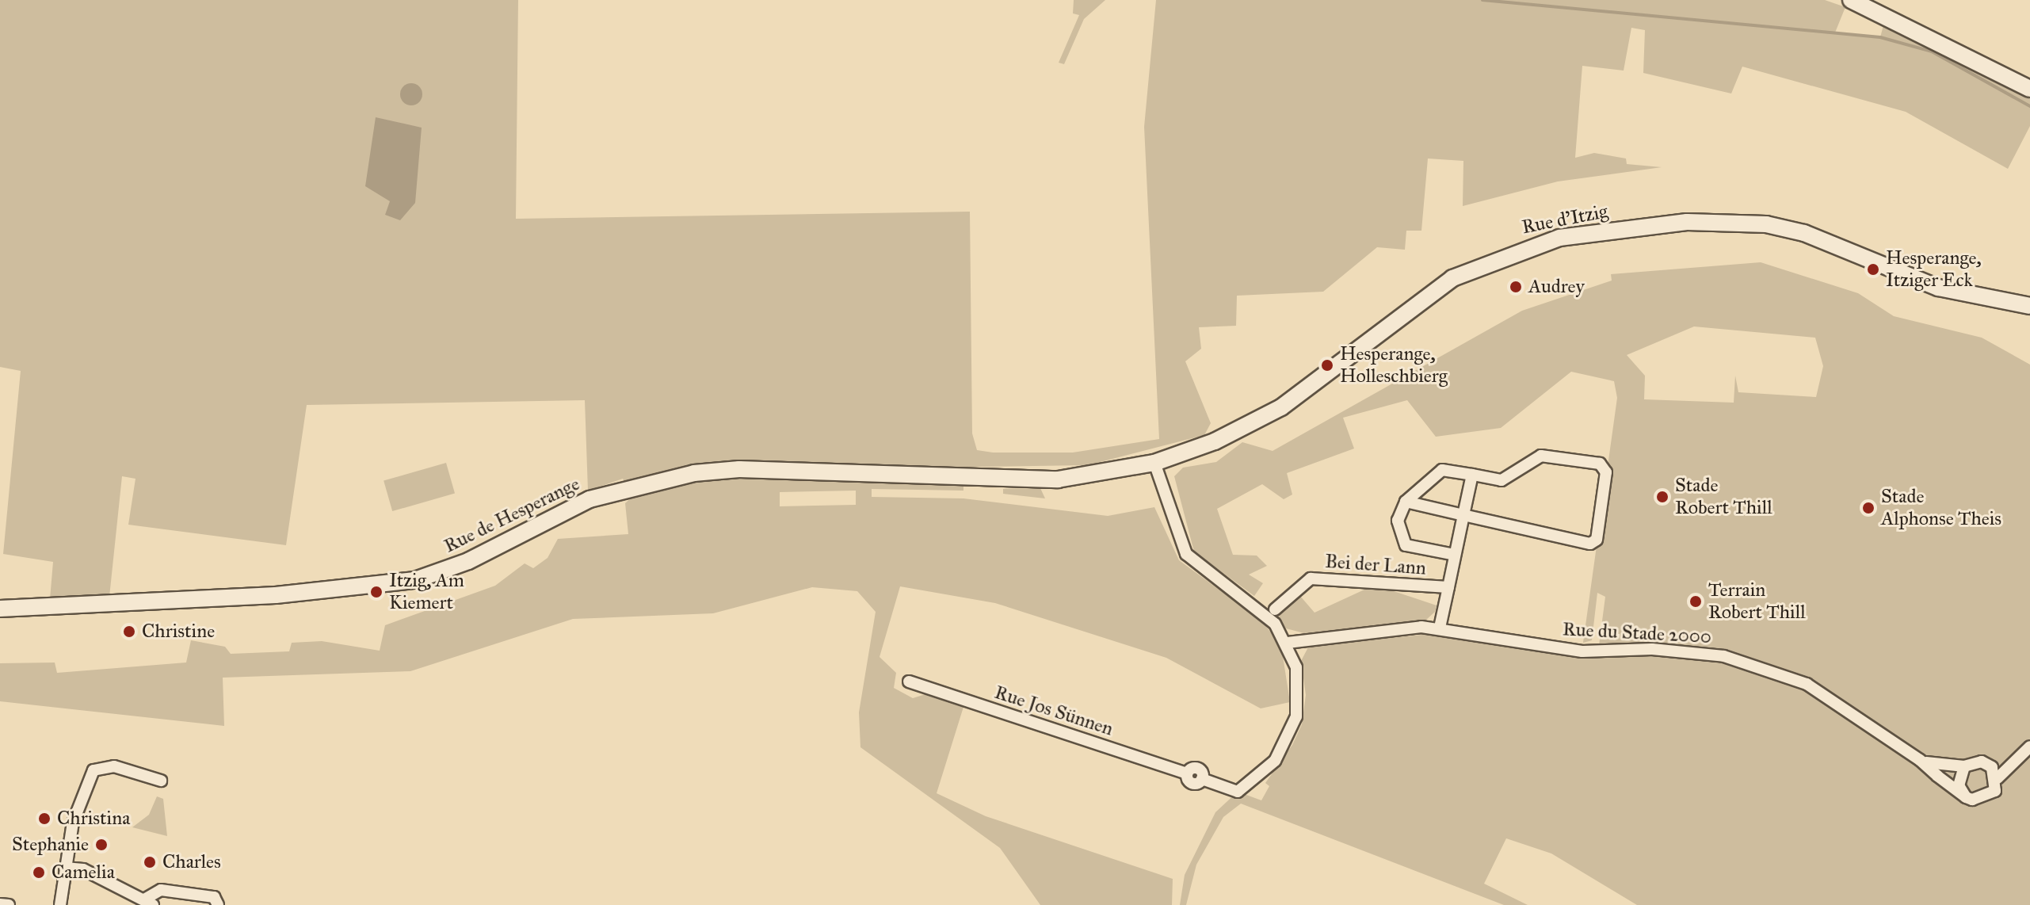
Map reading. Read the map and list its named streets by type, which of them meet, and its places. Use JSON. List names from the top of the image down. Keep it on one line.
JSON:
{"streets":{"main road":["Rue d'Itzig","Rue de Hesperange"],"street":["Bei der Lann","Rue du Stade 2000","Rue Jos Sünnen"]},"crossings":[["Rue d'Itzig","Rue de Hesperange"],["Rue du Stade 2000","Rue Jos Sünnen"]],"places":["Hesperange, Itziger Eck","Audrey","Hesperange, Holleschbierg","Stade Robert Thill","Stade Alphonse Theis","Itzig, Am Kiemert","Terrain Robert Thill","Christine","Christina","Stephanie","Charles","Camelia"]}
